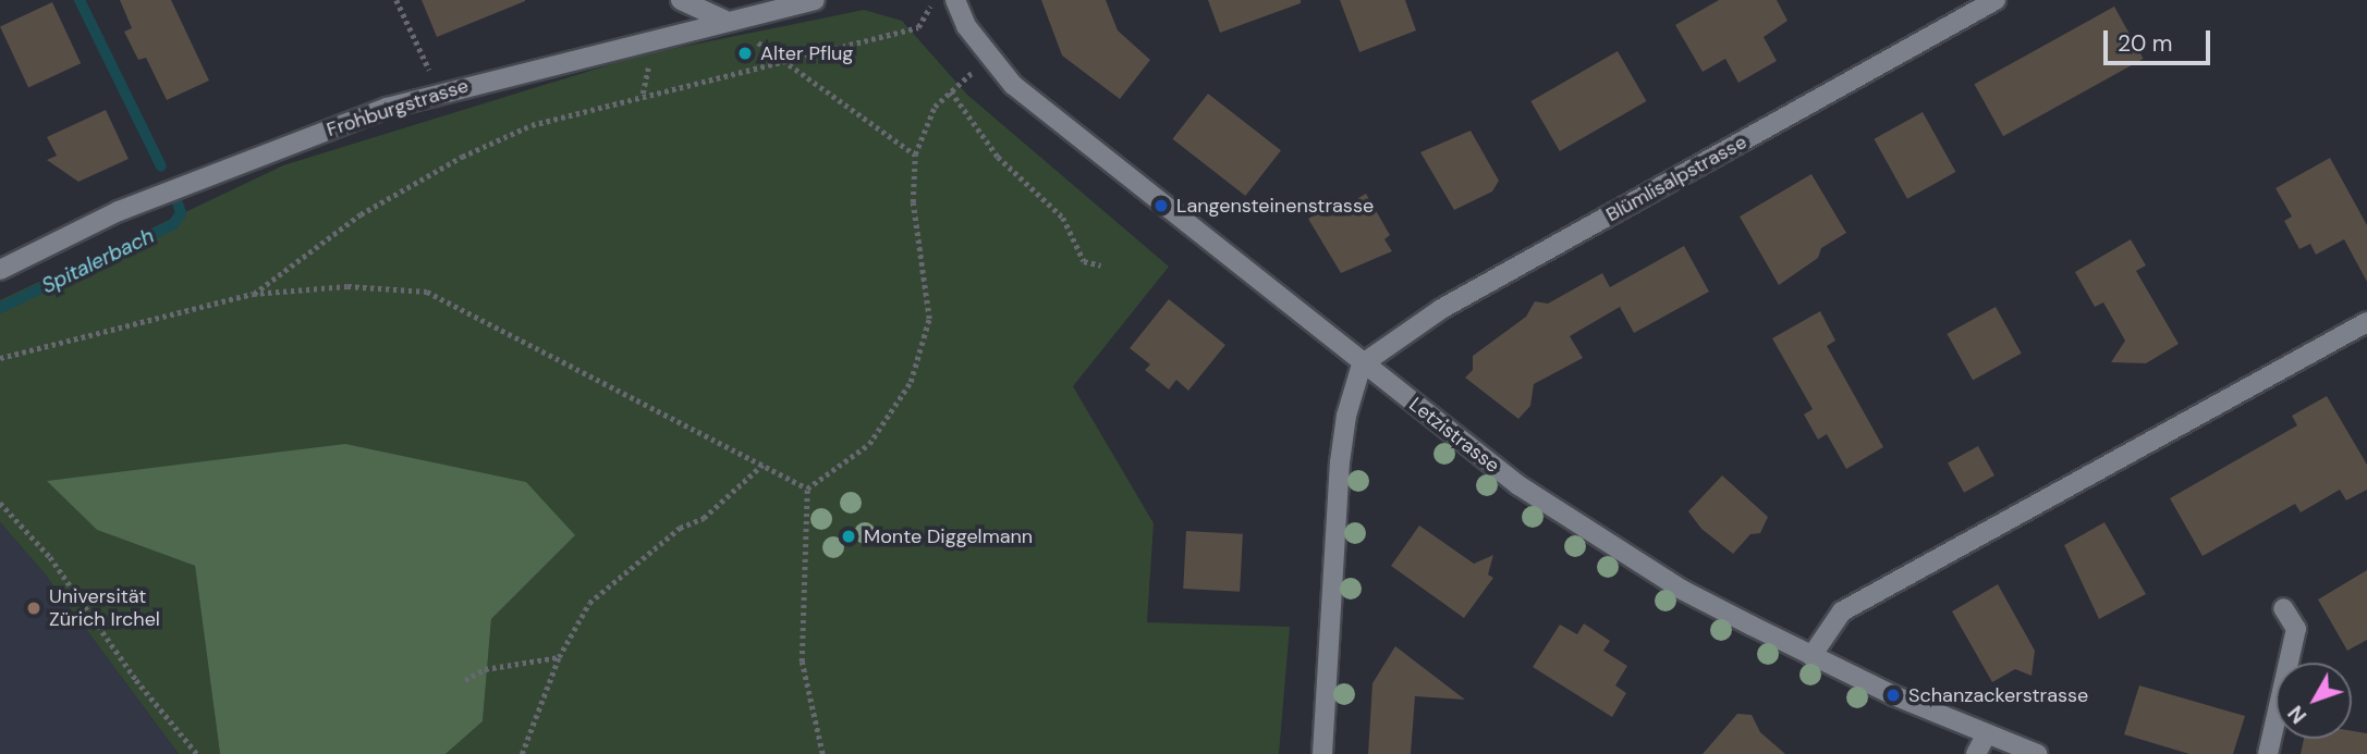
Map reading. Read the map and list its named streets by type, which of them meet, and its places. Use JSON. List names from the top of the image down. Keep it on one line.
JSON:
{"streets":{"street":["Frohburgstrasse","Blümlisalpstrasse","Letzistrasse"]},"crossings":[["Blümlisalpstrasse","Letzistrasse"]],"water":["Spitalerbach"],"places":["Alter Pflug","Langensteinenstrasse","Monte Diggelmann","Universität Zürich Irchel","Schanzackerstrasse"],"scale_bar":"20 m","north":"bottom left"}
